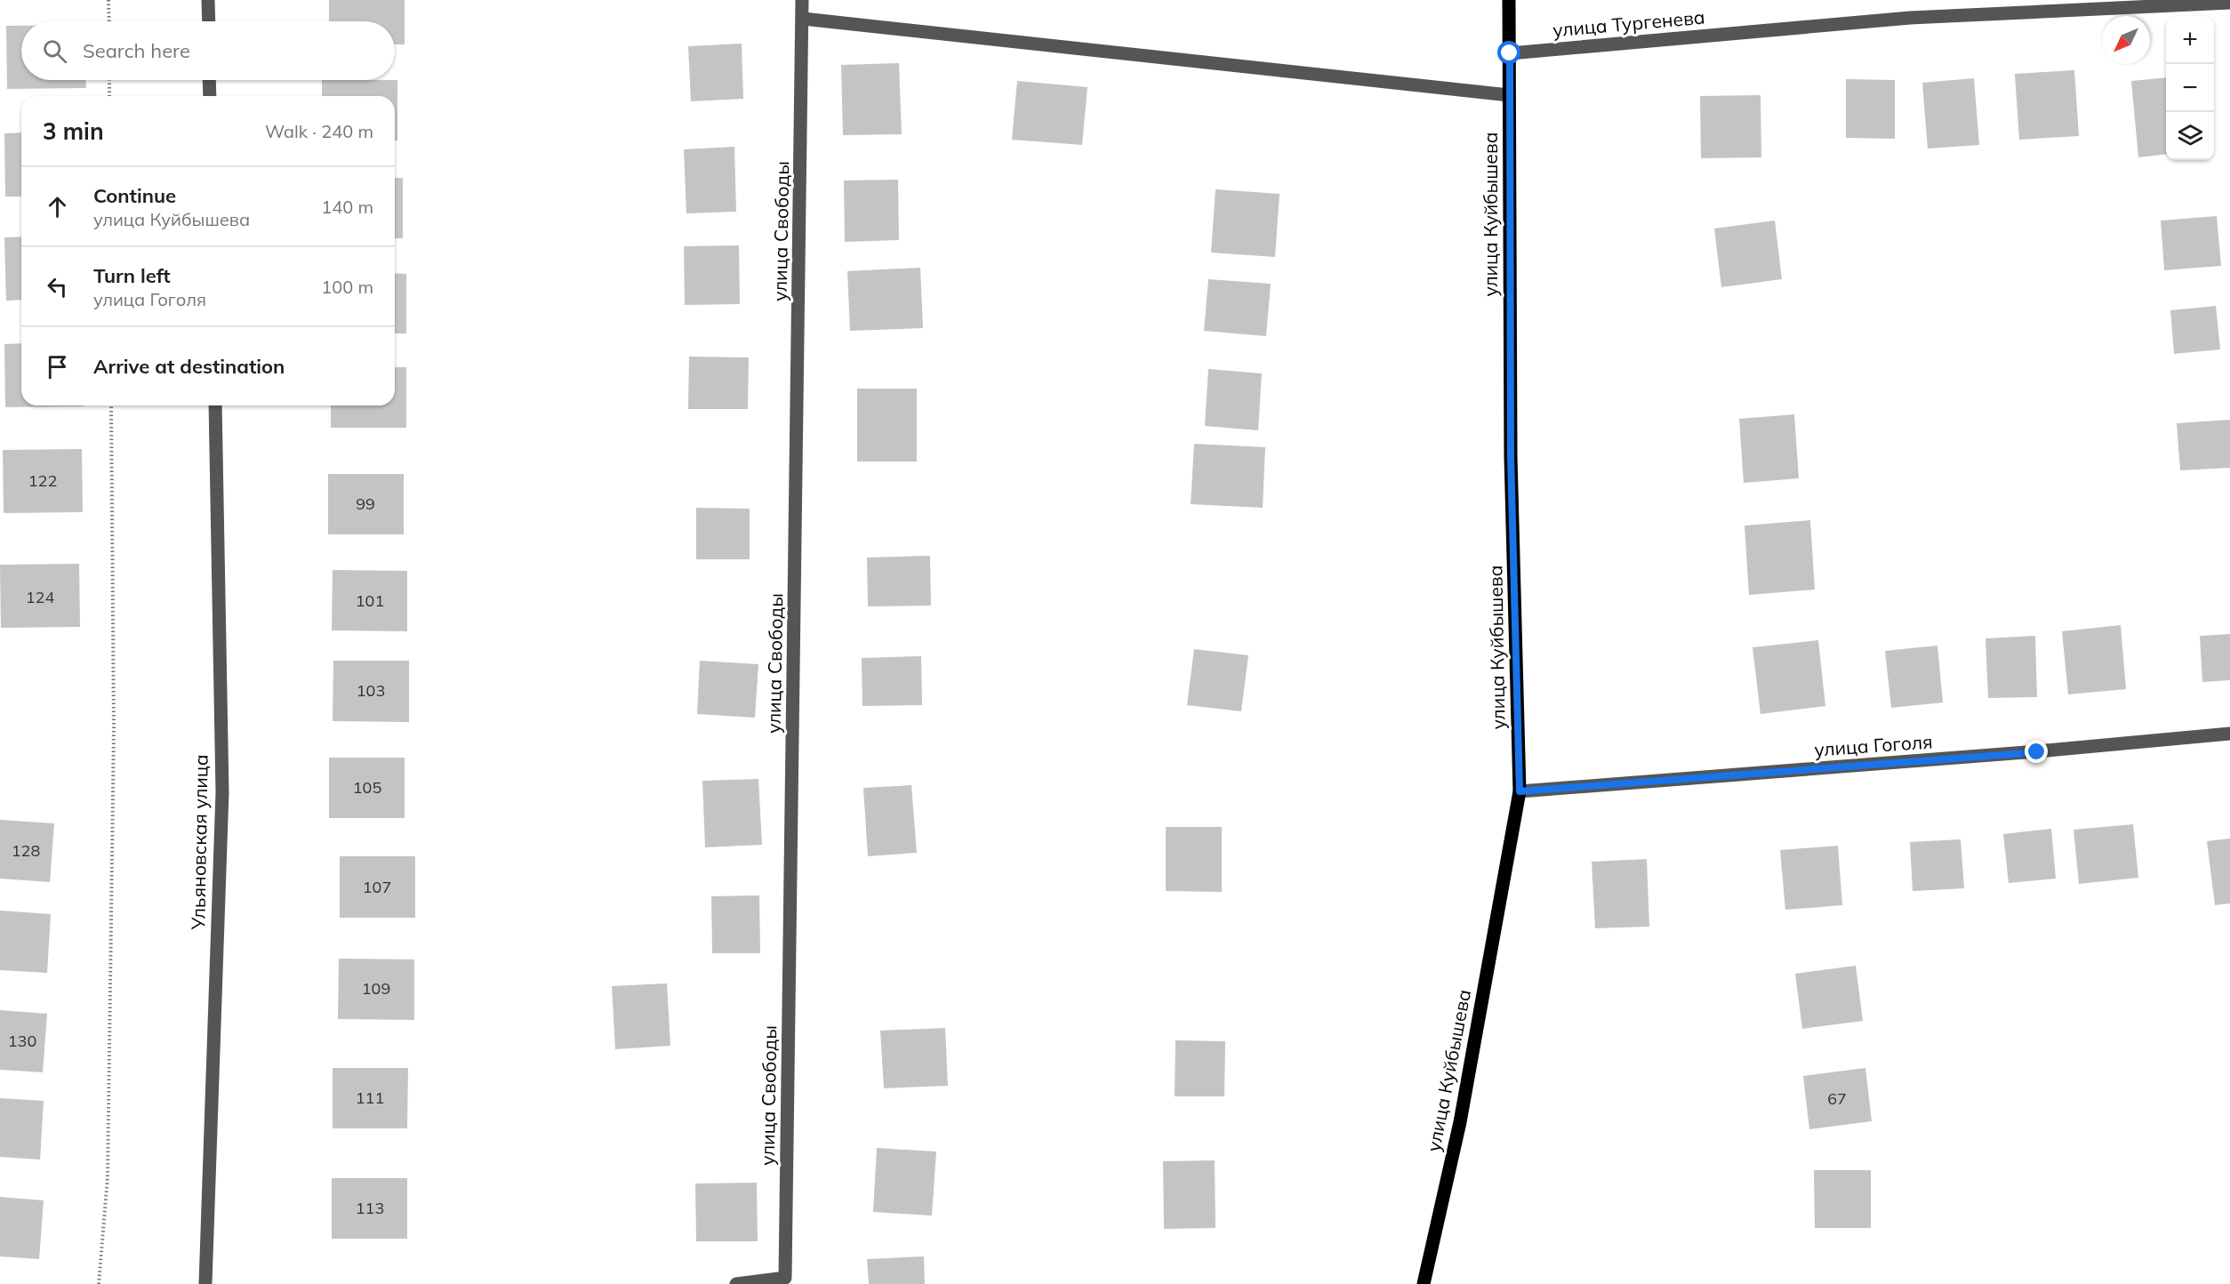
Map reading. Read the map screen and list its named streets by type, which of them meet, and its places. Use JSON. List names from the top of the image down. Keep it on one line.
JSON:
{"streets":{"main road":["улица Куйбышева"],"street":["улица Тургенева","улица Свободы","улица Гоголя","Ульяновская улица"]},"crossings":[["улица Тургенева","улица Куйбышева"],["улица Куйбышева","улица Гоголя"]],"house_numbers":["122","99","124","101","103","105","128","107","109","130","111","67","113"],"north":"bottom left","page":{"map_buttons":["+","−"],"search":"Search here","heading":["3 min","Walk · 240 m"],"list":[["Continue","улица Куйбышева","140 m"],["Turn left","улица Гоголя","100 m"],"Arrive at destination"]}}
